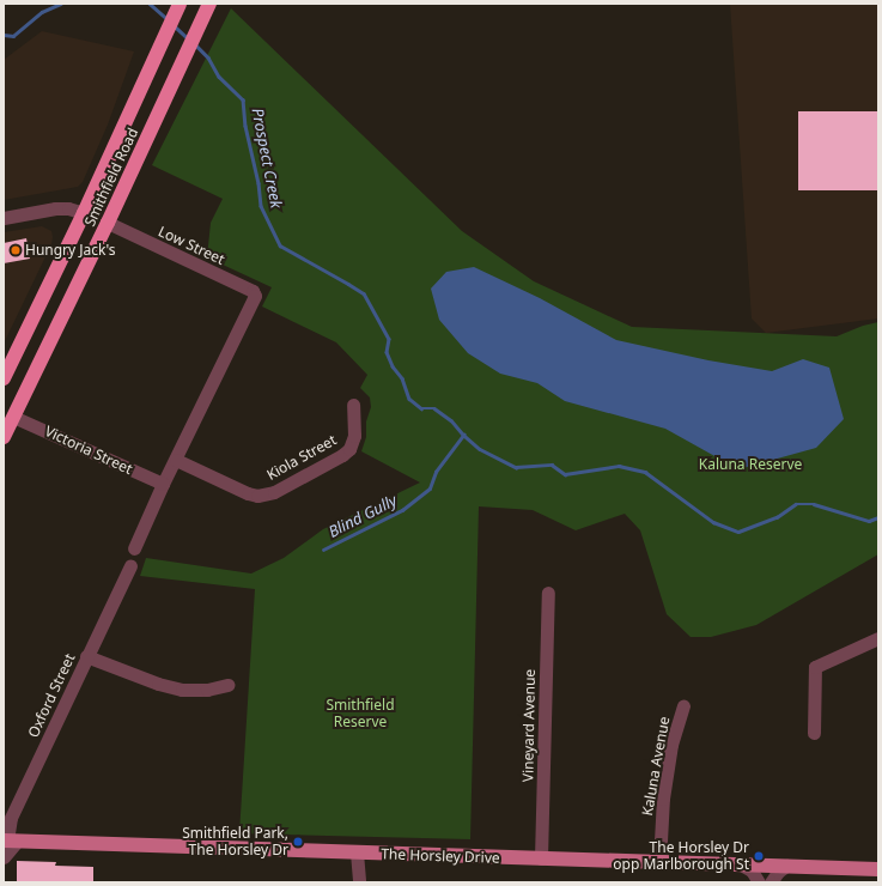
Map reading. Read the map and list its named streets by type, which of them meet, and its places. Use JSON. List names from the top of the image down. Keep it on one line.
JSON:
{"streets":{"highway":["Smithfield Road"],"main road":["The Horsley Drive"],"street":["Low Street","Victoria Street","Kiola Street","Oxford Street","Vineyard Avenue","Kaluna Avenue"]},"crossings":[["Smithfield Road","Low Street"],["Smithfield Road","Victoria Street"],["Low Street","Kiola Street"],["Oxford Street","The Horsley Drive"],["Vineyard Avenue","The Horsley Drive"],["Kaluna Avenue","The Horsley Drive"]],"water":["Prospect Creek","Blind Gully"],"parks":["Kaluna Reserve","Smithfield Reserve"],"places":["Hungry Jack's","Smithfield Park, The Horsley Dr","The Horsley Dr opp Marlborough St"]}
